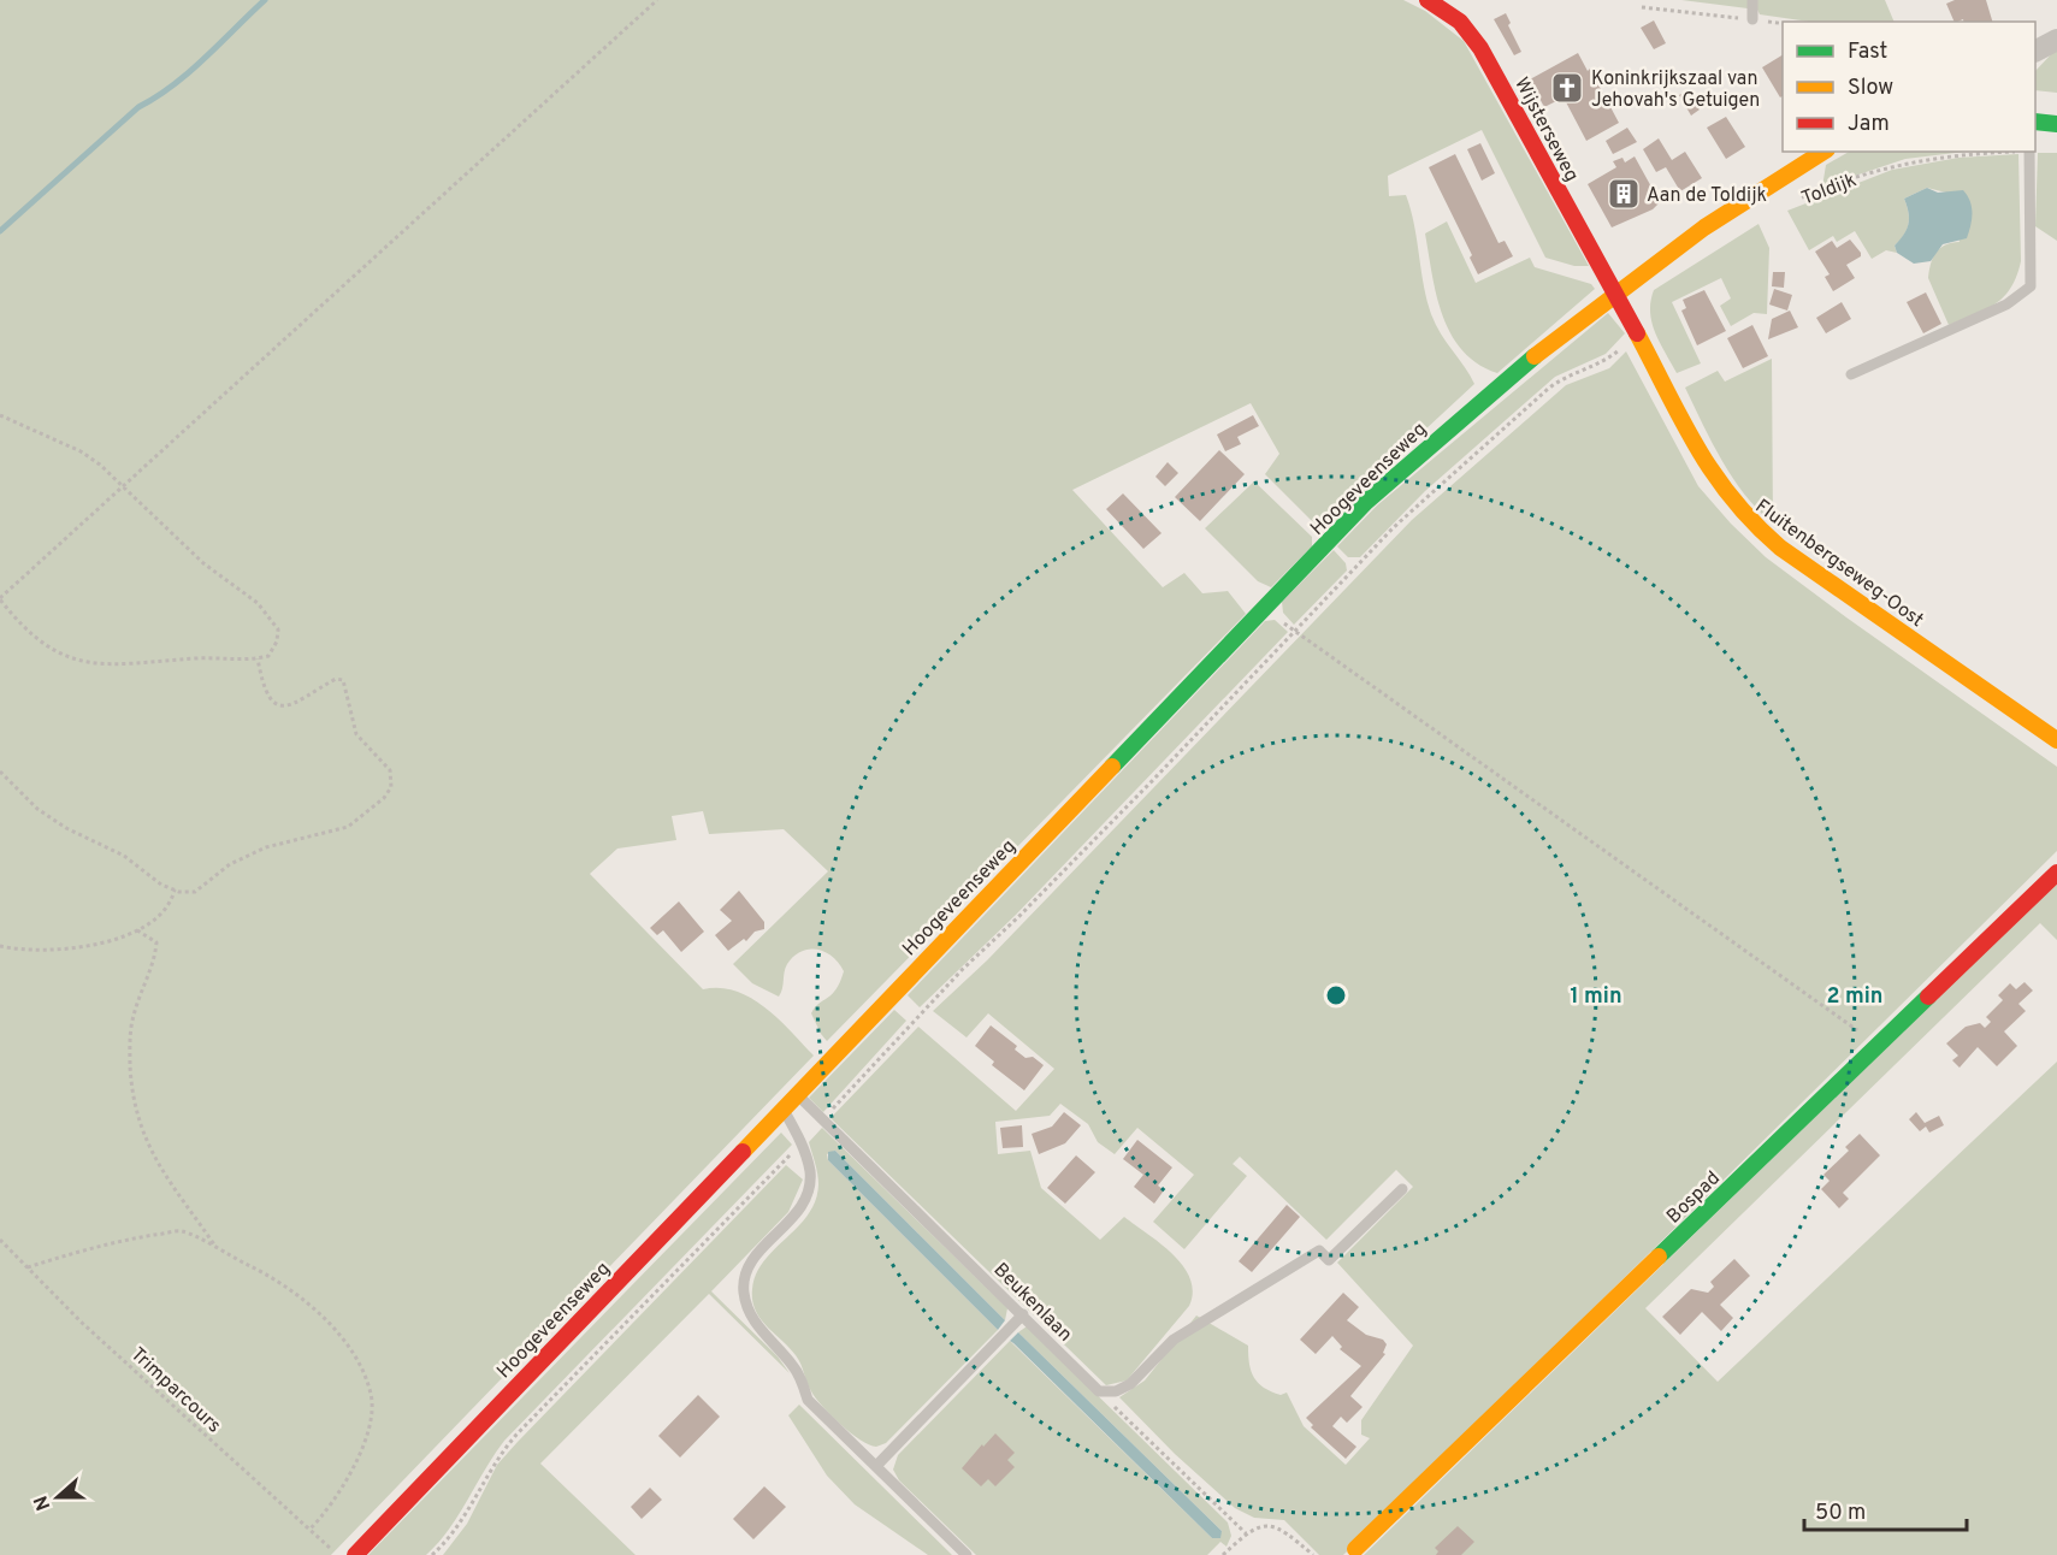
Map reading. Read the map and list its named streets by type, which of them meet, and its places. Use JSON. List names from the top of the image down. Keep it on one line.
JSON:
{"streets":{"main road":["Wijsterseweg","Toldijk","Hoogeveenseweg","Fluitenbergseweg-Oost","Bospad"],"lane":["Beukenlaan"],"path":["Trimparcours"]},"crossings":[["Wijsterseweg","Toldijk"],["Wijsterseweg","Hoogeveenseweg"],["Wijsterseweg","Fluitenbergseweg-Oost"],["Toldijk","Hoogeveenseweg"],["Toldijk","Fluitenbergseweg-Oost"],["Hoogeveenseweg","Fluitenbergseweg-Oost"],["Hoogeveenseweg","Beukenlaan"]],"places":{"church":["Koninkrijkszaal van Jehovah's Getuigen"],"building":["Aan de Toldijk"]},"legend":["Fast","Slow","Jam"],"scale_bar":"50 m","north":"left","rings":["1 min","2 min"]}
